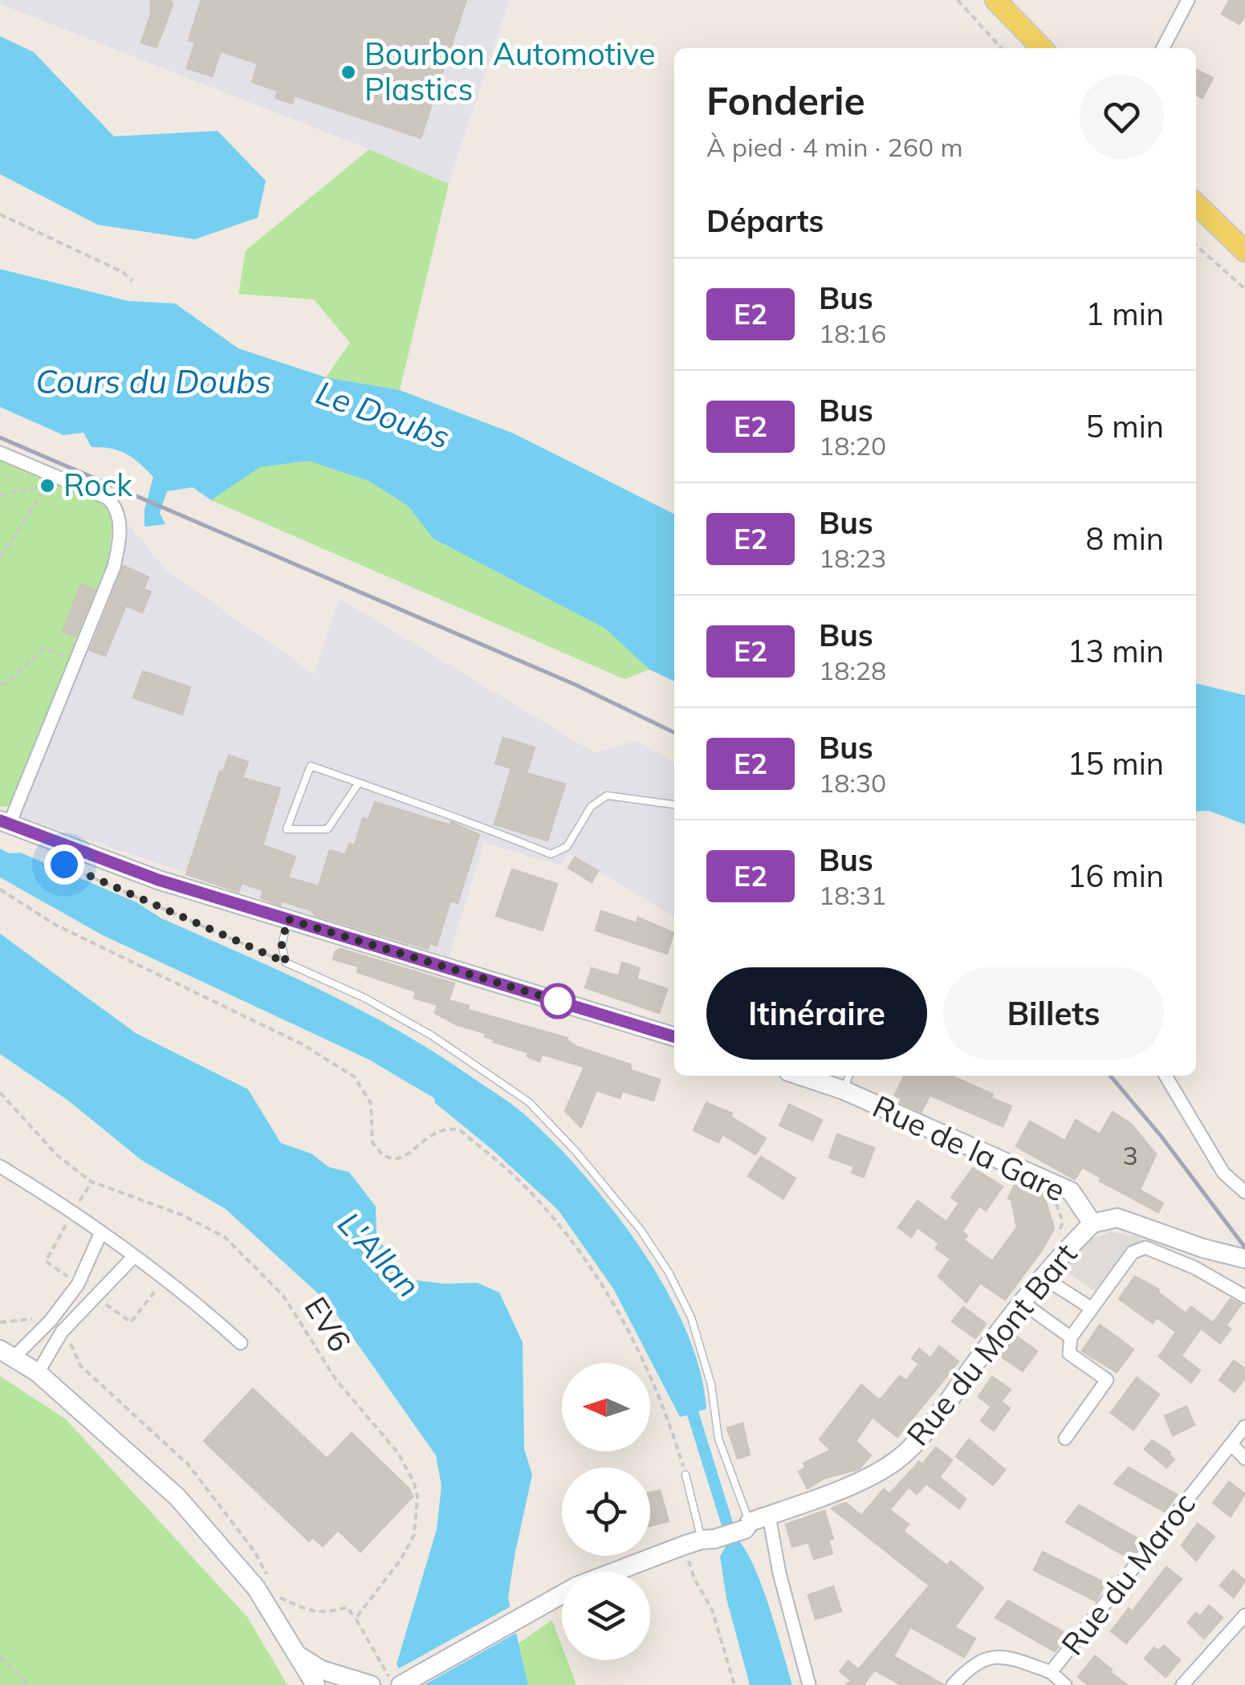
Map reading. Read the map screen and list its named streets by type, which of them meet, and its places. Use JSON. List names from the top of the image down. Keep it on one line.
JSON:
{"streets":{"main road":["Rue de la Gare","Rue du Mont Bart"],"street":["Rue du Maroc"],"path":["EV6"]},"crossings":[["Rue de la Gare","Rue du Mont Bart"]],"water":["Cours du Doubs","Le Doubs","L'Allan"],"places":["Bourbon Automotive Plastics","Rock"],"lines":["bus line E2"],"house_numbers":["3"],"north":"left","page":{"heading":[["Fonderie","À pied · 4 min · 260 m"],"Départs"],"list":[{"mark":"E2","name":"Bus","note":"18:16","value":"1 min"},{"mark":"E2","name":"Bus","note":"18:20","value":"5 min"},{"mark":"E2","name":"Bus","note":"18:23","value":"8 min"},{"mark":"E2","name":"Bus","note":"18:28","value":"13 min"},{"mark":"E2","name":"Bus","note":"18:30","value":"15 min"},{"mark":"E2","name":"Bus","note":"18:31","value":"16 min"}],"buttons":["Itinéraire","Billets"]}}
